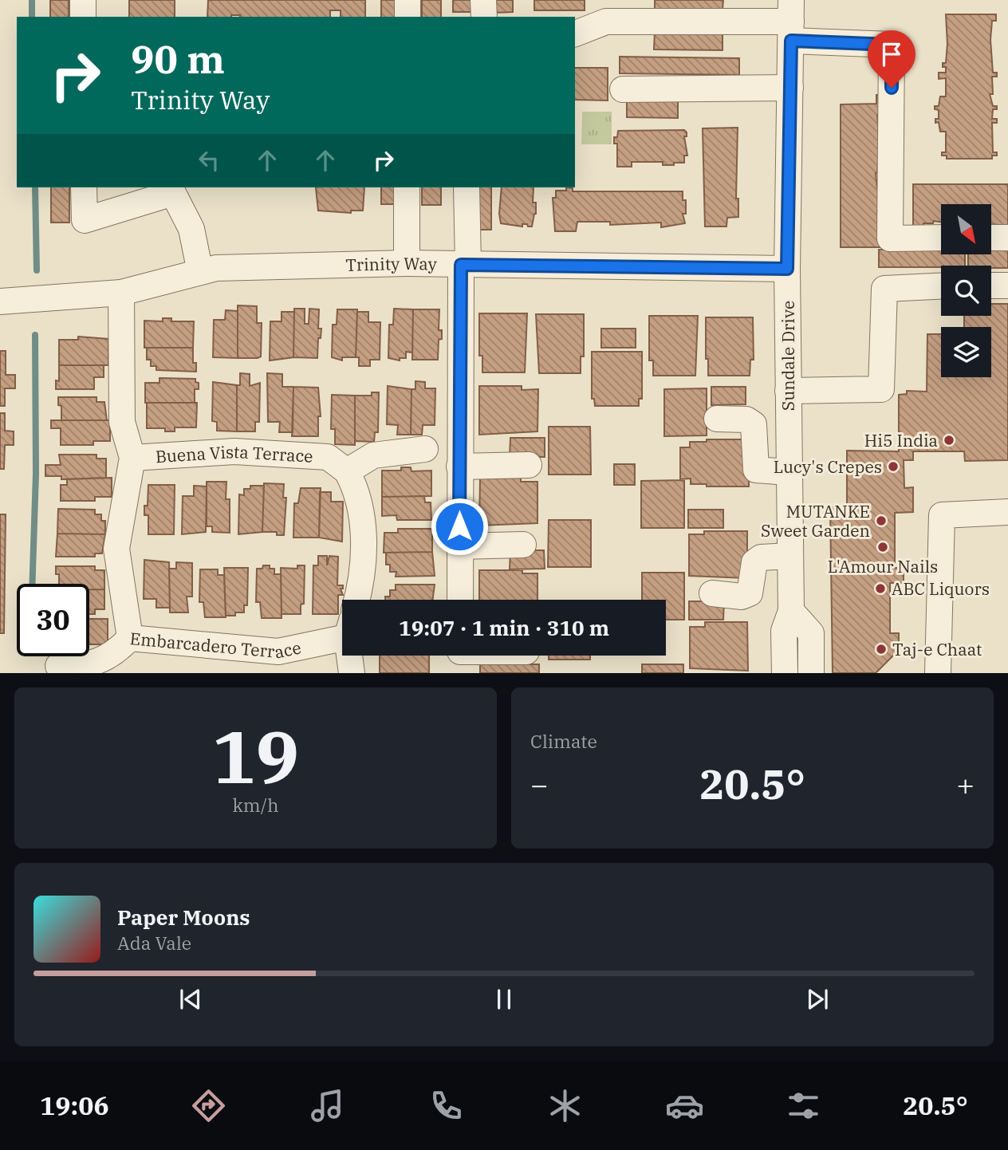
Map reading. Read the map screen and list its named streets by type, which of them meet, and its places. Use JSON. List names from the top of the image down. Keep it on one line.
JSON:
{"streets":{"street":["Trinity Way","Sundale Drive","Buena Vista Terrace","Embarcadero Terrace"]},"crossings":[["Trinity Way","Sundale Drive"]],"places":["Hi5 India","Lucy's Crepes","MUTANKE Sweet Garden","L'Amour Nails","ABC Liquors","Taj-e Chaat"],"north":"bottom right","page":{"turn":["90 m","Trinity Way"],"limit":"30","trip":"19:07 · 1 min · 310 m","tile":[["19","km/h"],"Climate"],"heat":["−","20.5°","+"],"song":["Paper Moons","Ada Vale"],"tabs":["19:06","20.5°"]}}
